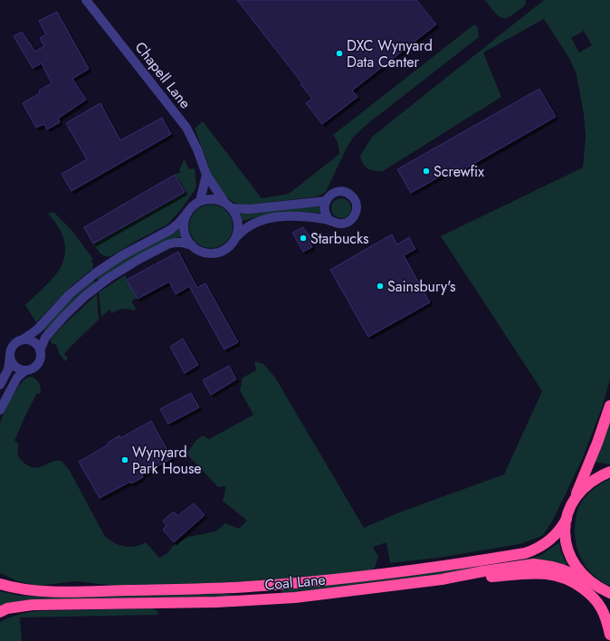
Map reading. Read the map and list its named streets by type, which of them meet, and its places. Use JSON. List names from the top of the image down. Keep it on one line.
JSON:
{"streets":{"highway":["Coal Lane"],"street":["Chapell Lane"]},"places":["DXC Wynyard Data Center","Screwfix","Starbucks","Sainsbury's","Wynyard Park House"]}
